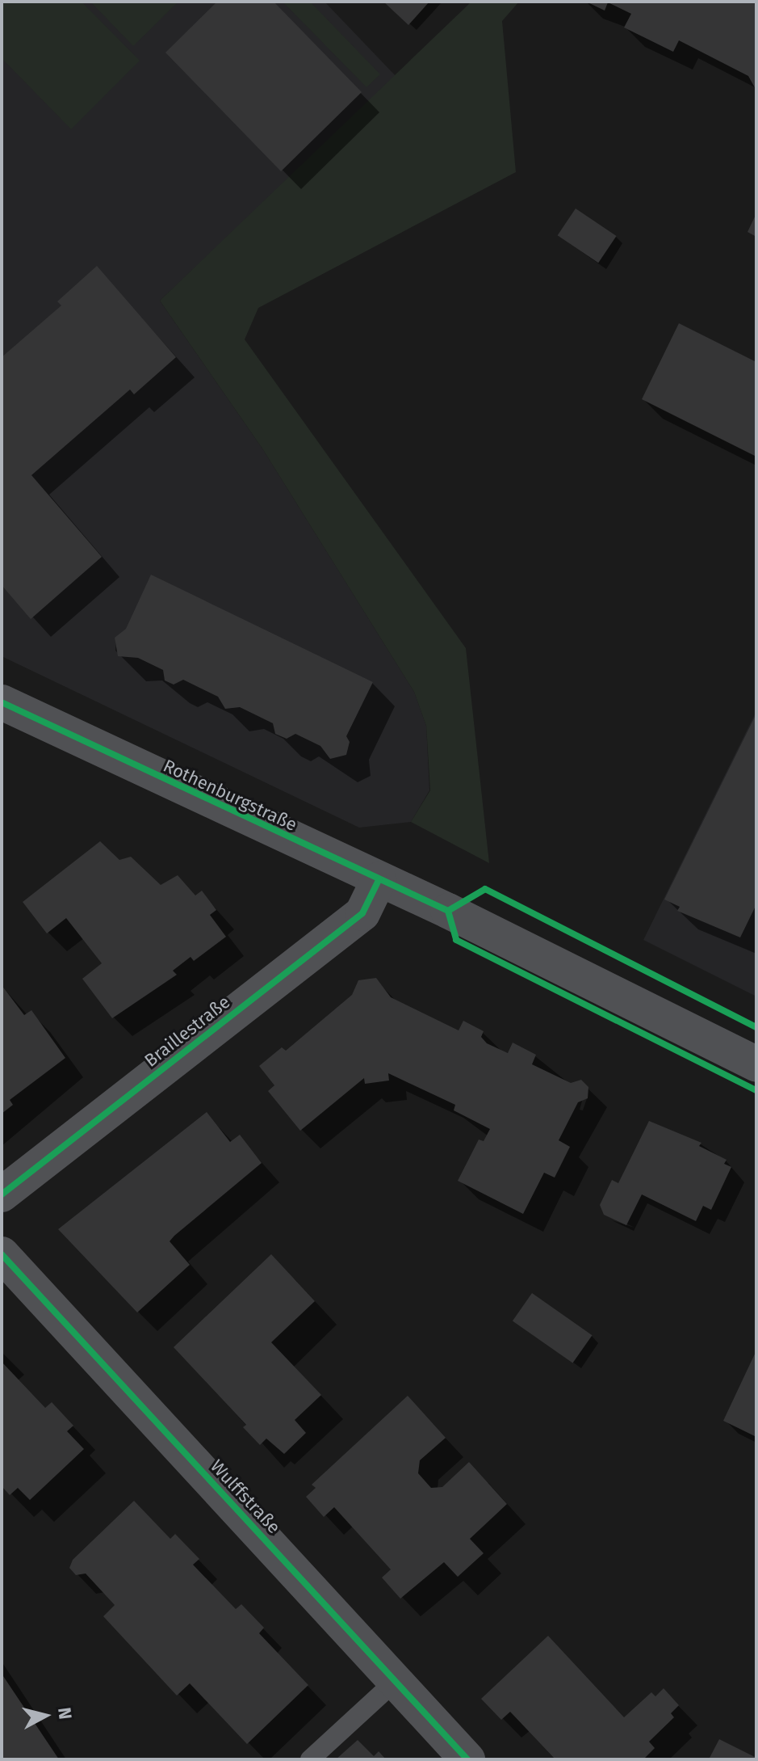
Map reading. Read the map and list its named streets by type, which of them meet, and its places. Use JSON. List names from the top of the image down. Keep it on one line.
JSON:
{"streets":{"street":["Rothenburgstraße","Braillestraße","Wulffstraße"]},"crossings":[["Rothenburgstraße","Braillestraße"]],"north":"right"}
